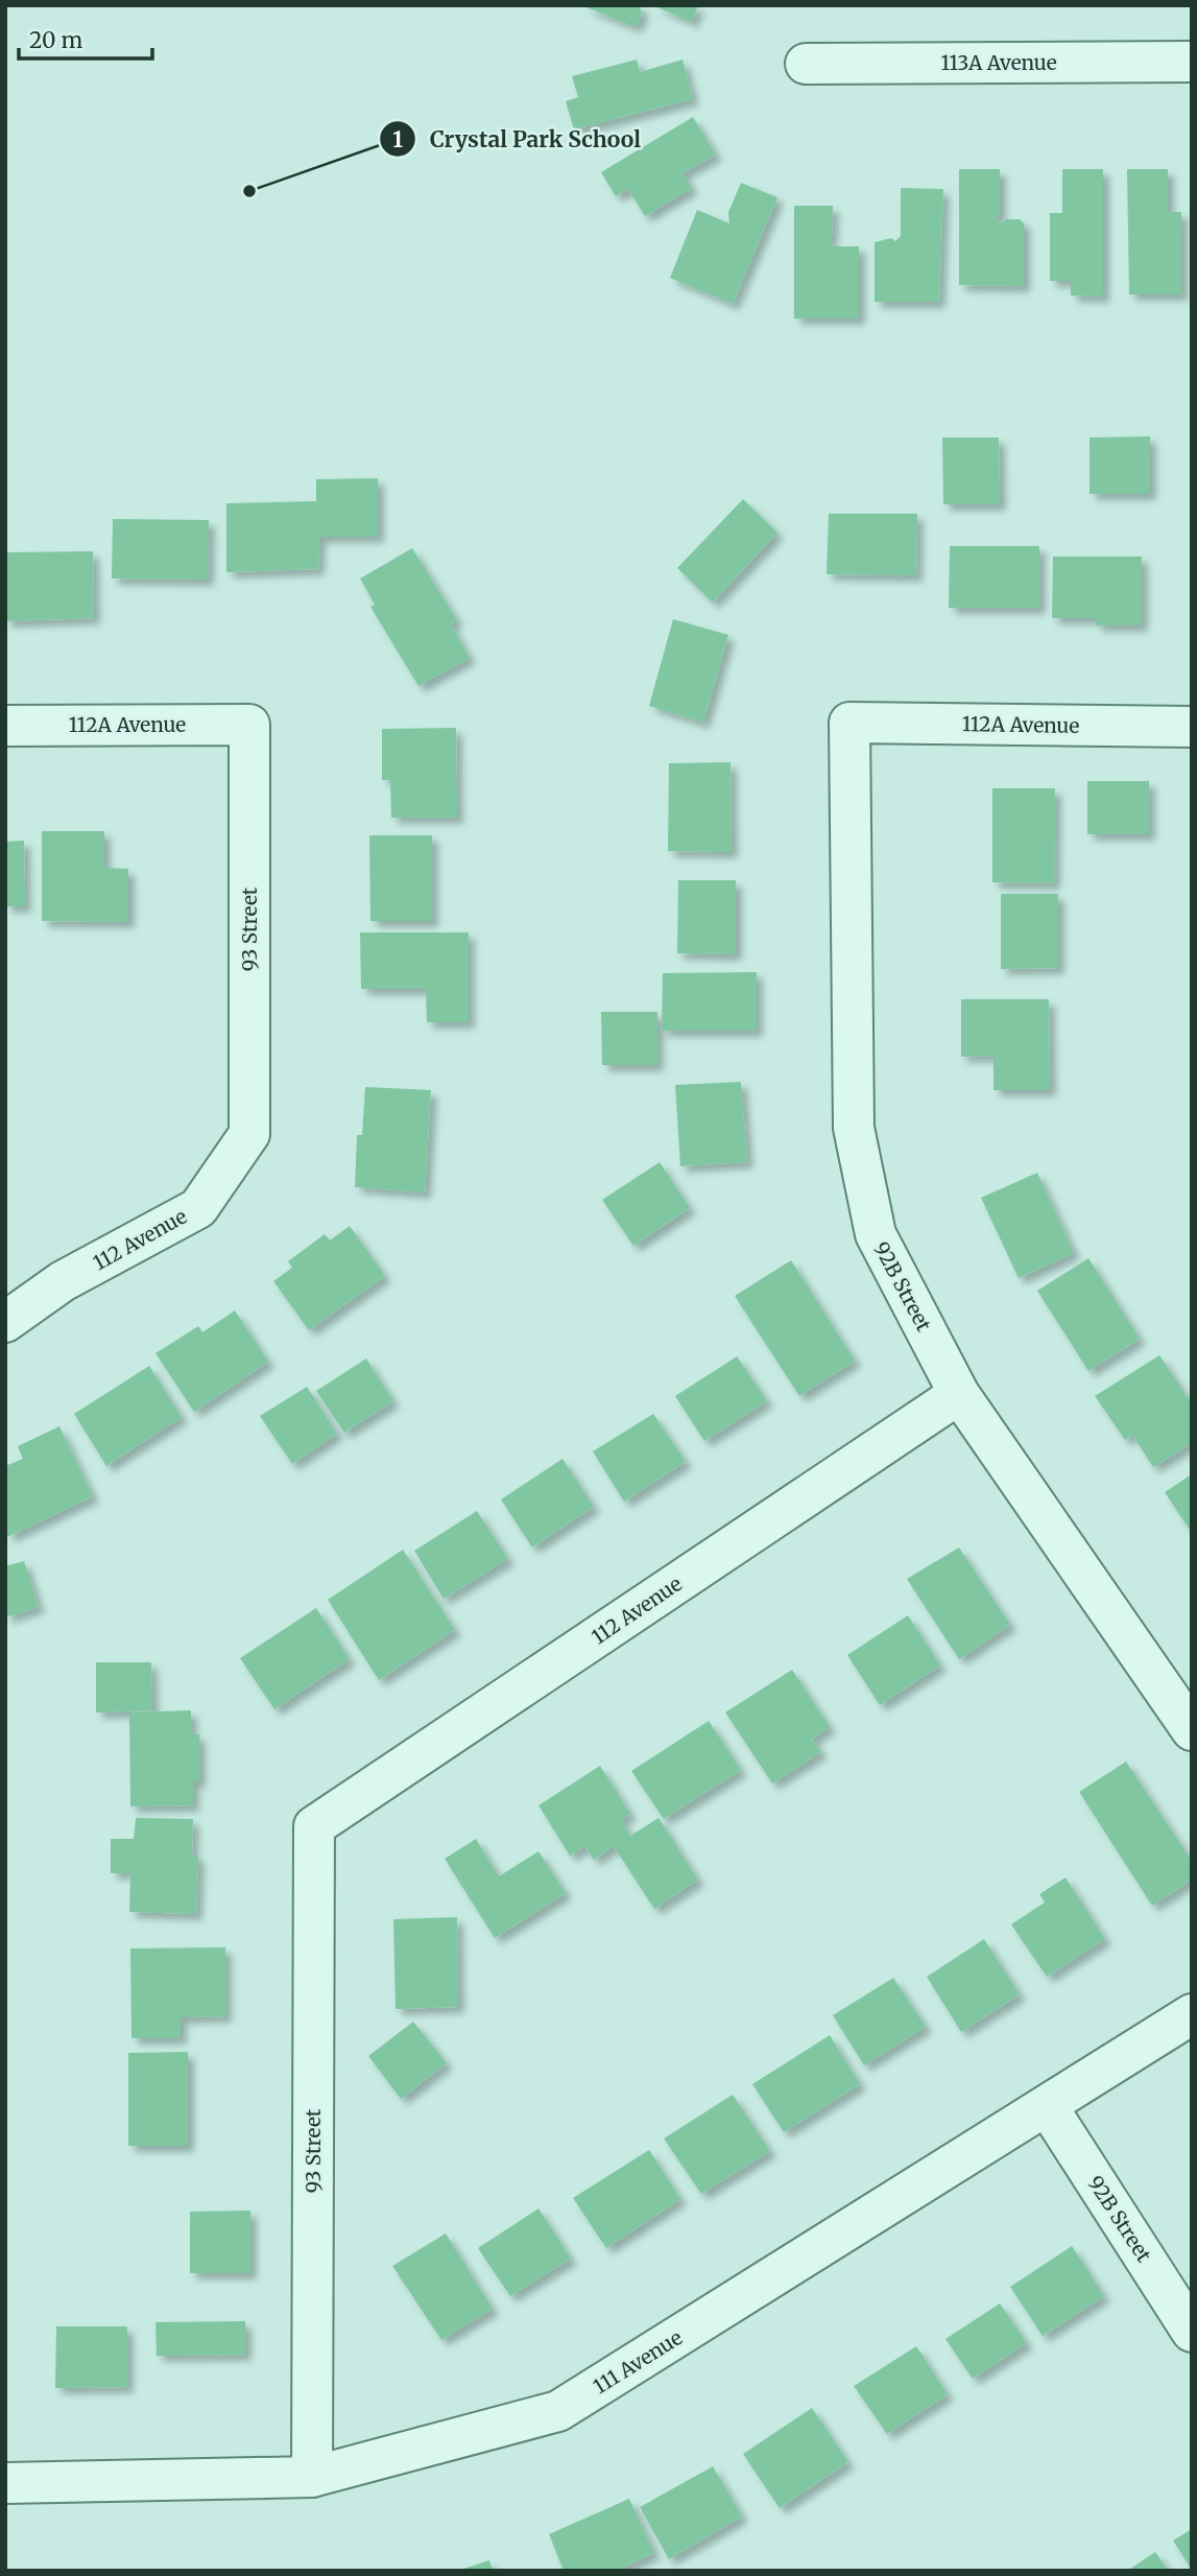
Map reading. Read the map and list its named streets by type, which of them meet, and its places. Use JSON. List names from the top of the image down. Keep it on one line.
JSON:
{"streets":{"street":["113A Avenue","112A Avenue","93 Street","112 Avenue","92B Street","111 Avenue"]},"crossings":[["112A Avenue","93 Street"],["112A Avenue","92B Street"],["93 Street","112 Avenue"],["93 Street","111 Avenue"],["112 Avenue","92B Street"],["92B Street","111 Avenue"]],"places":["Crystal Park School"],"scale_bar":"20 m"}
